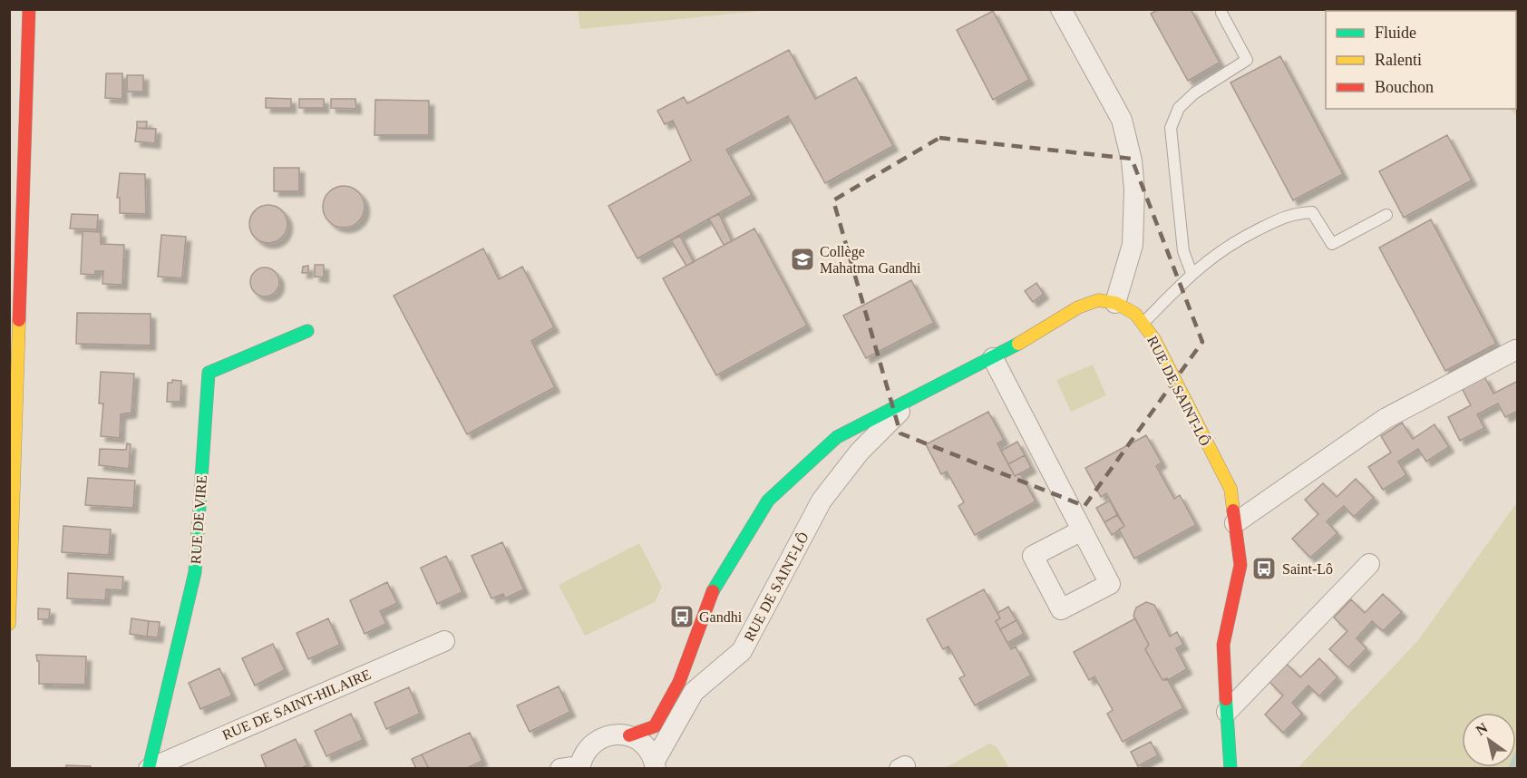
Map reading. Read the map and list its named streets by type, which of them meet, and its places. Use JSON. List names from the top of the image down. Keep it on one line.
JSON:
{"streets":{"street":["RUE DE SAINT-LÔ","RUE DE VIRE","RUE DE SAINT-HILAIRE"]},"crossings":[["RUE DE VIRE","RUE DE SAINT-HILAIRE"]],"places":{"school or university":["Collège Mahatma Gandhi"],"bus stop":["Saint-Lô","Gandhi"]},"legend":["Fluide","Ralenti","Bouchon"],"north":"top left"}
